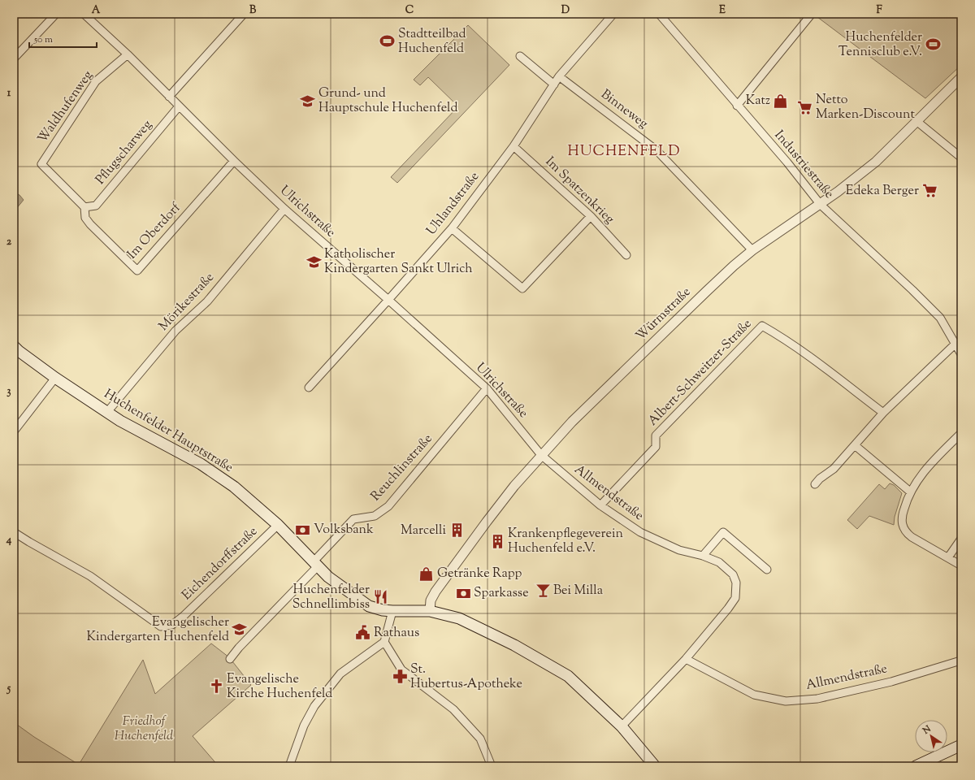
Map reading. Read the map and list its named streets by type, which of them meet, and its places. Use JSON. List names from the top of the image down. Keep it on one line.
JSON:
{"streets":{"main road":["Huchenfelder Hauptstraße"],"street":["Waldhufenweg","Binneweg","Pflugscharweg","Industriestraße","Im Spatzenkrieg","Uhlandstraße","Ulrichstraße","Im Oberdorf","Mörikestraße","Würmstraße","Albert-Schweitzer-Straße","Reuchlinstraße","Allmendstraße","Eichendorffstraße"]},"crossings":[["Waldhufenweg","Ulrichstraße"],["Waldhufenweg","Im Oberdorf"],["Binneweg","Uhlandstraße"],["Binneweg","Würmstraße"],["Pflugscharweg","Ulrichstraße"],["Pflugscharweg","Im Oberdorf"],["Industriestraße","Würmstraße"],["Im Spatzenkrieg","Uhlandstraße"],["Uhlandstraße","Ulrichstraße"],["Ulrichstraße","Im Oberdorf"],["Ulrichstraße","Mörikestraße"],["Ulrichstraße","Würmstraße"],["Ulrichstraße","Reuchlinstraße"],["Ulrichstraße","Allmendstraße"],["Mörikestraße","Huchenfelder Hauptstraße"],["Würmstraße","Huchenfelder Hauptstraße"],["Würmstraße","Allmendstraße"],["Albert-Schweitzer-Straße","Allmendstraße"],["Huchenfelder Hauptstraße","Reuchlinstraße"],["Huchenfelder Hauptstraße","Allmendstraße"],["Huchenfelder Hauptstraße","Eichendorffstraße"]],"districts":["HUCHENFELD"],"parks":["Friedhof Huchenfeld"],"places":{"sports":["Stadtteilbad Huchenfeld","Huchenfelder Tennisclub e.V."],"school or university":["Grund- und Hauptschule Huchenfeld","Katholischer Kindergarten Sankt Ulrich","Evangelischer Kindergarten Huchenfeld"],"shop":["Katz","Getränke Rapp"],"supermarket":["Netto Marken-Discount","Edeka Berger"],"bank":["Volksbank","Sparkasse"],"building":["Marcelli","Krankenpflegeverein Huchenfeld e.V."],"bar":["Bei Milla"],"restaurant":["Huchenfelder Schnellimbiss"],"public building":["Rathaus"],"pharmacy":["St. Hubertus-Apotheke"],"church":["Evangelische Kirche Huchenfeld"]},"scale_bar":"50 m","north":"top left","grid":{"columns":["A","B","C","D","E","F"],"rows":["1","2","3","4","5"]}}
